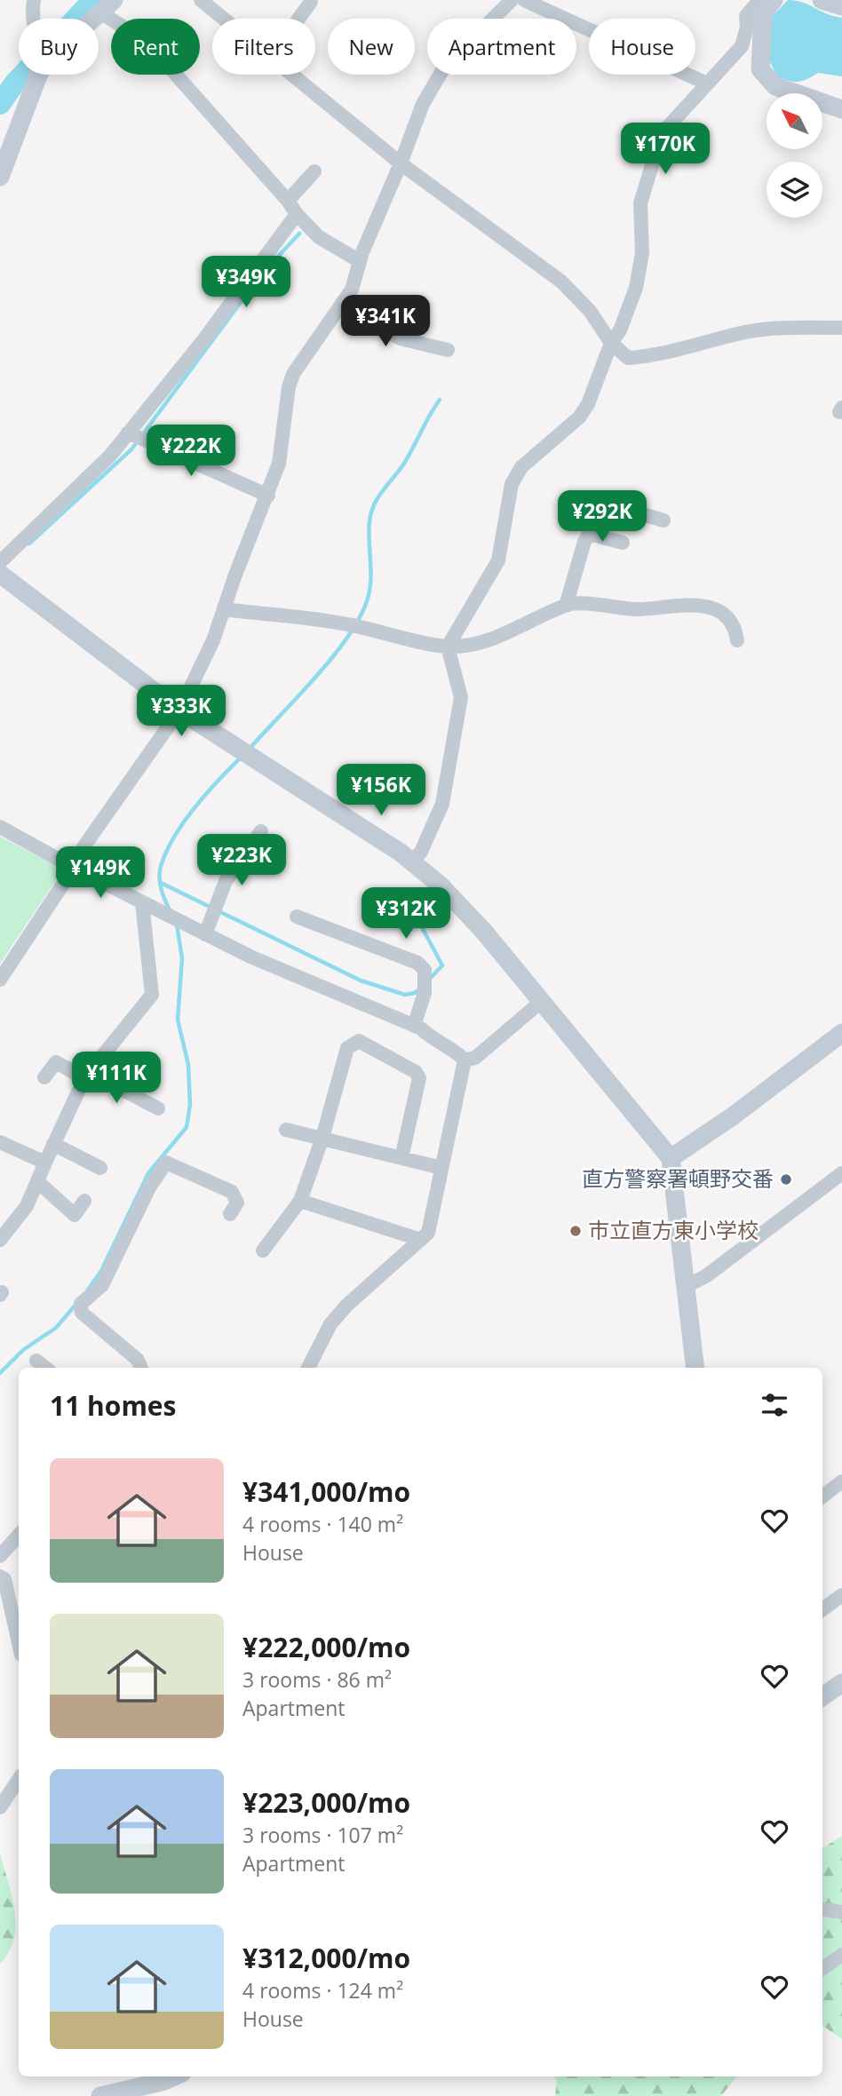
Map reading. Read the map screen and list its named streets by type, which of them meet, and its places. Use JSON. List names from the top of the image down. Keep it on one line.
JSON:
{"places":["直方警察署頓野交番","市立直方東小学校"],"north":"top left","page":{"chip":["Buy","Rent","Filters","New","Apartment","House"],"price":["¥170K","¥349K","¥341K","¥222K","¥292K","¥333K","¥156K","¥223K","¥149K","¥312K","¥111K"],"heading":"11 homes","list":[{"name":"¥341,000/mo","note":"4 rooms · 140 m² · House"},{"name":"¥222,000/mo","note":"3 rooms · 86 m² · Apartment"},{"name":"¥223,000/mo","note":"3 rooms · 107 m² · Apartment"},{"name":"¥312,000/mo","note":"4 rooms · 124 m² · House"}]}}
